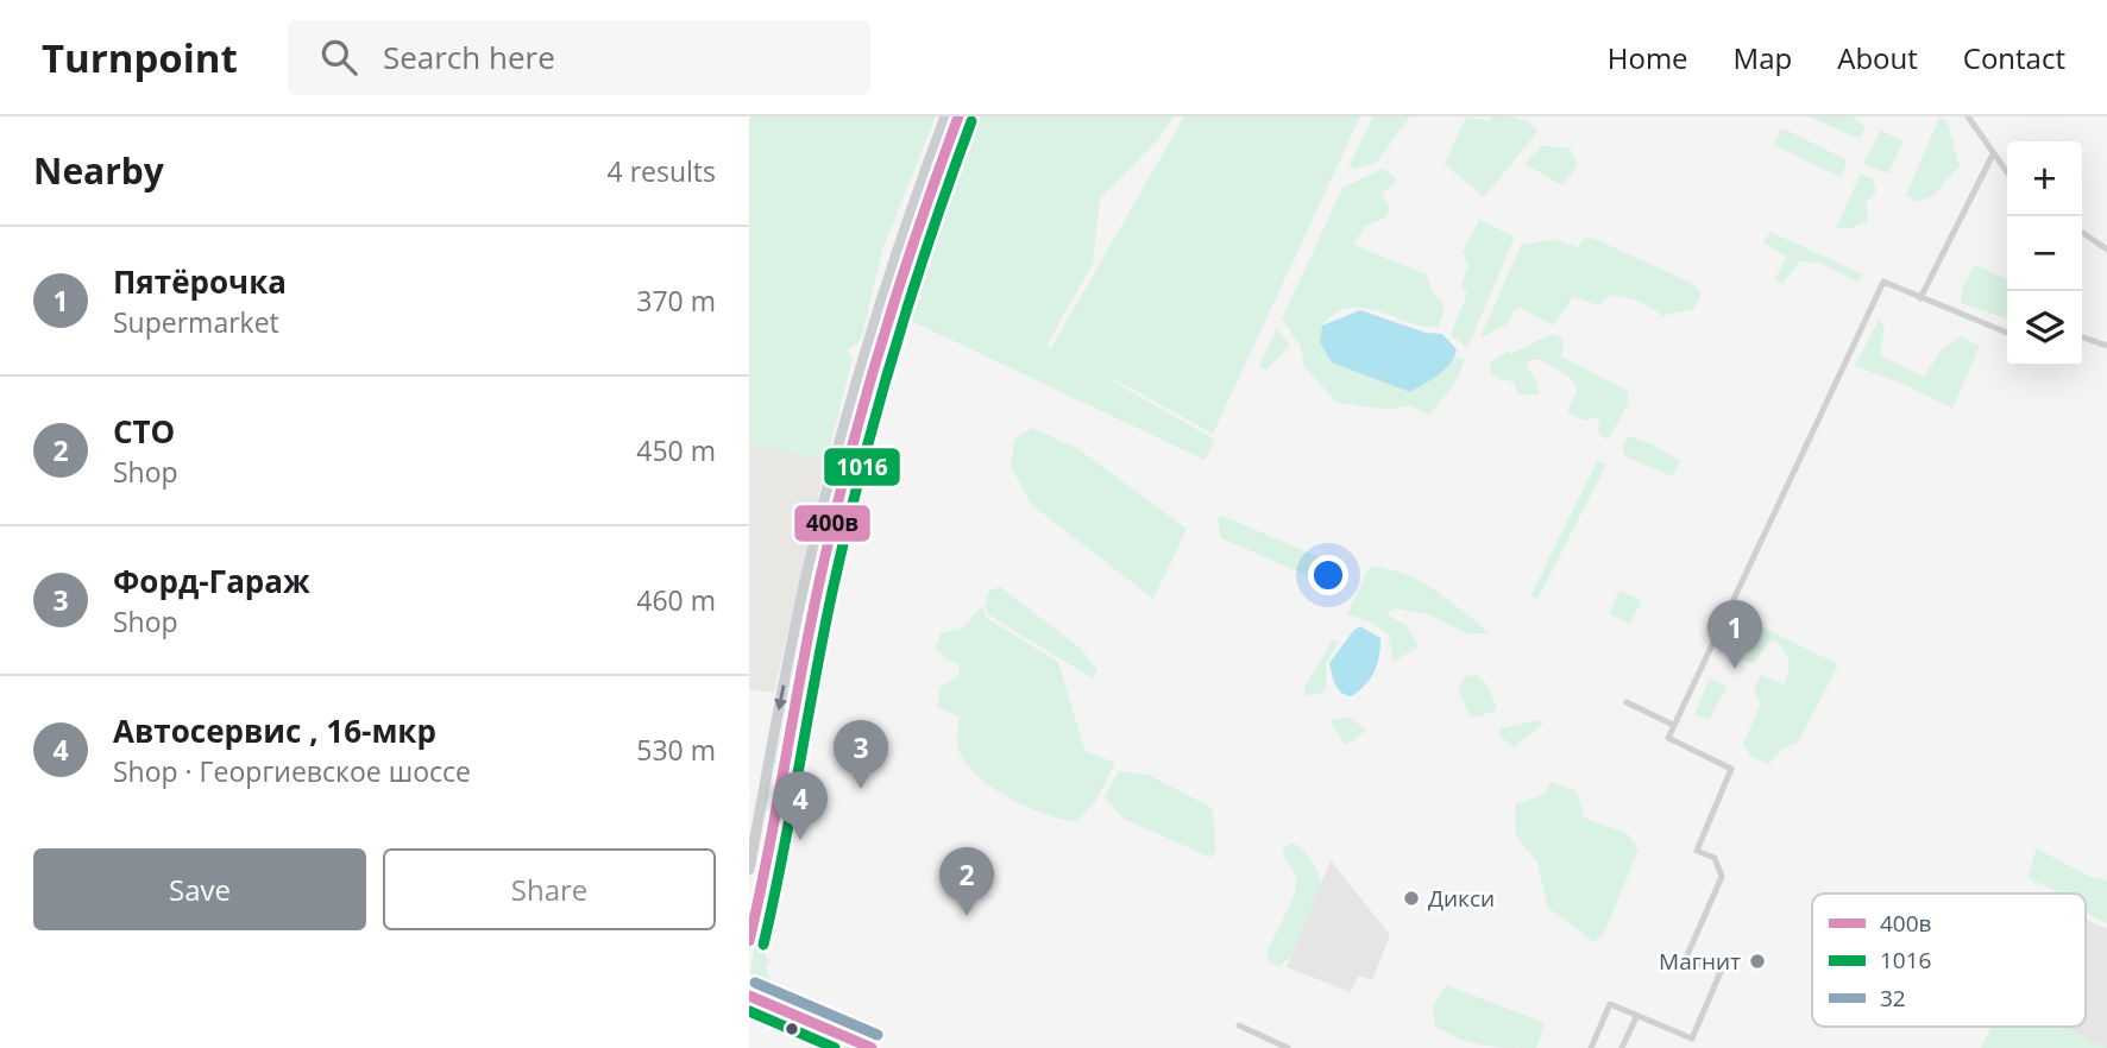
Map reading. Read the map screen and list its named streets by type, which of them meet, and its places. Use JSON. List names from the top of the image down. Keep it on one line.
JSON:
{"places":["Дикси","Магнит"],"lines":["transit line 400в","transit line 1016","transit line 32"],"legend":["400в","1016","32"],"page":{"header":"Turnpoint","search":"Search here","nav":["Home","Map","About","Contact"],"heading":["Nearby","4 results"],"map_buttons":["+","−"],"list":[{"mark":"1","name":"Пятёрочка","note":"Supermarket","value":"370 m"},{"mark":"2","name":"СТО","note":"Shop","value":"450 m"},{"mark":"3","name":"Форд-Гараж","note":"Shop","value":"460 m"},{"mark":"4","name":"Автосервис , 16-мкр","note":"Shop · Георгиевское шоссе","value":"530 m"}],"pins":["1","3","4","2"],"buttons":["Save","Share"]}}
